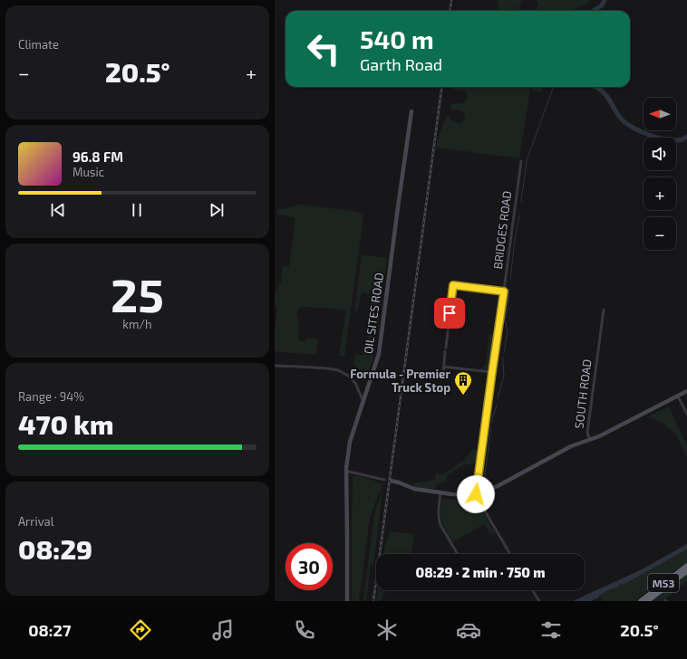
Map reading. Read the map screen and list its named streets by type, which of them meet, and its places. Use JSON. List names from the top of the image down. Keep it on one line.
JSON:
{"streets":{"highway":["M53"],"street":["BRIDGES ROAD","OIL SITES ROAD","SOUTH ROAD"]},"crossings":[["BRIDGES ROAD","SOUTH ROAD"]],"places":{"building":["Formula - Premier Truck Stop"]},"north":"left","page":{"tile":["Climate",["25","km/h"],["Range · 94%","470 km"],["Arrival","08:29"]],"turn":["540 m","Garth Road"],"heat":["−","20.5°","+"],"map_buttons":["+","−"],"song":["96.8 FM","Music"],"limit":"30","trip":"08:29 · 2 min · 750 m","tabs":["08:27","20.5°"]}}
